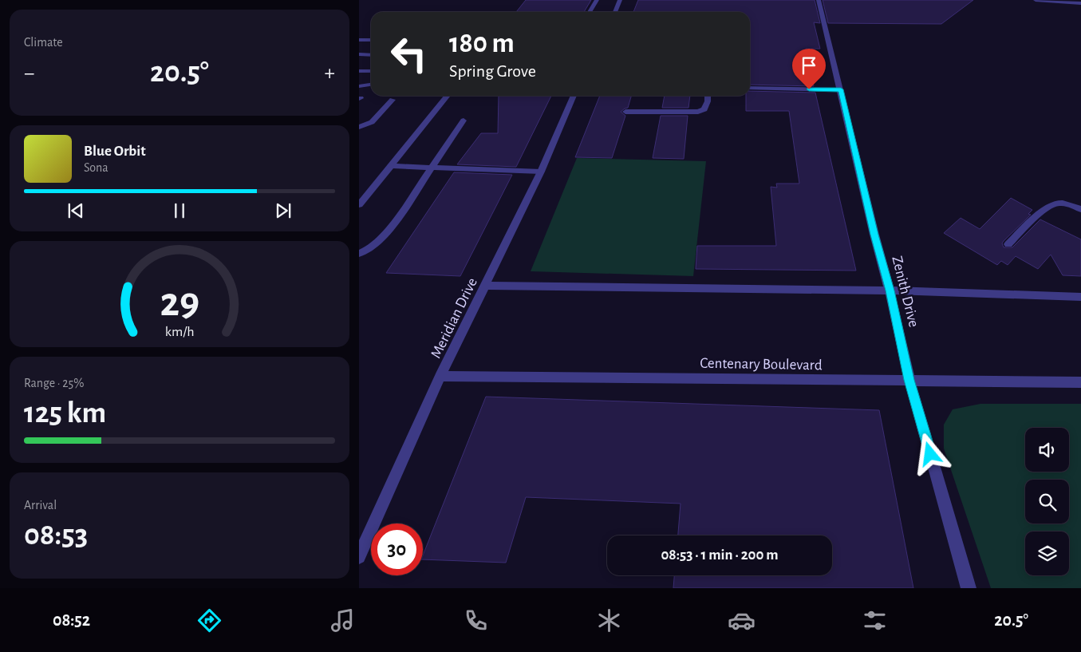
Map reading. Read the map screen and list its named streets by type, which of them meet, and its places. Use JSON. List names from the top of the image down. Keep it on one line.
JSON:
{"streets":{"street":["Zenith Drive","Meridian Drive","Centenary Boulevard"]},"crossings":[["Zenith Drive","Centenary Boulevard"],["Meridian Drive","Centenary Boulevard"]],"page":{"tile":["Climate",["Range · 25%","125 km"],["Arrival","08:53"]],"turn":["180 m","Spring Grove"],"heat":["−","20.5°","+"],"song":["Blue Orbit","Sona"],"limit":"30","trip":"08:53 · 1 min · 200 m","tabs":["08:52","20.5°"],"gauge":["29","km/h"]}}
